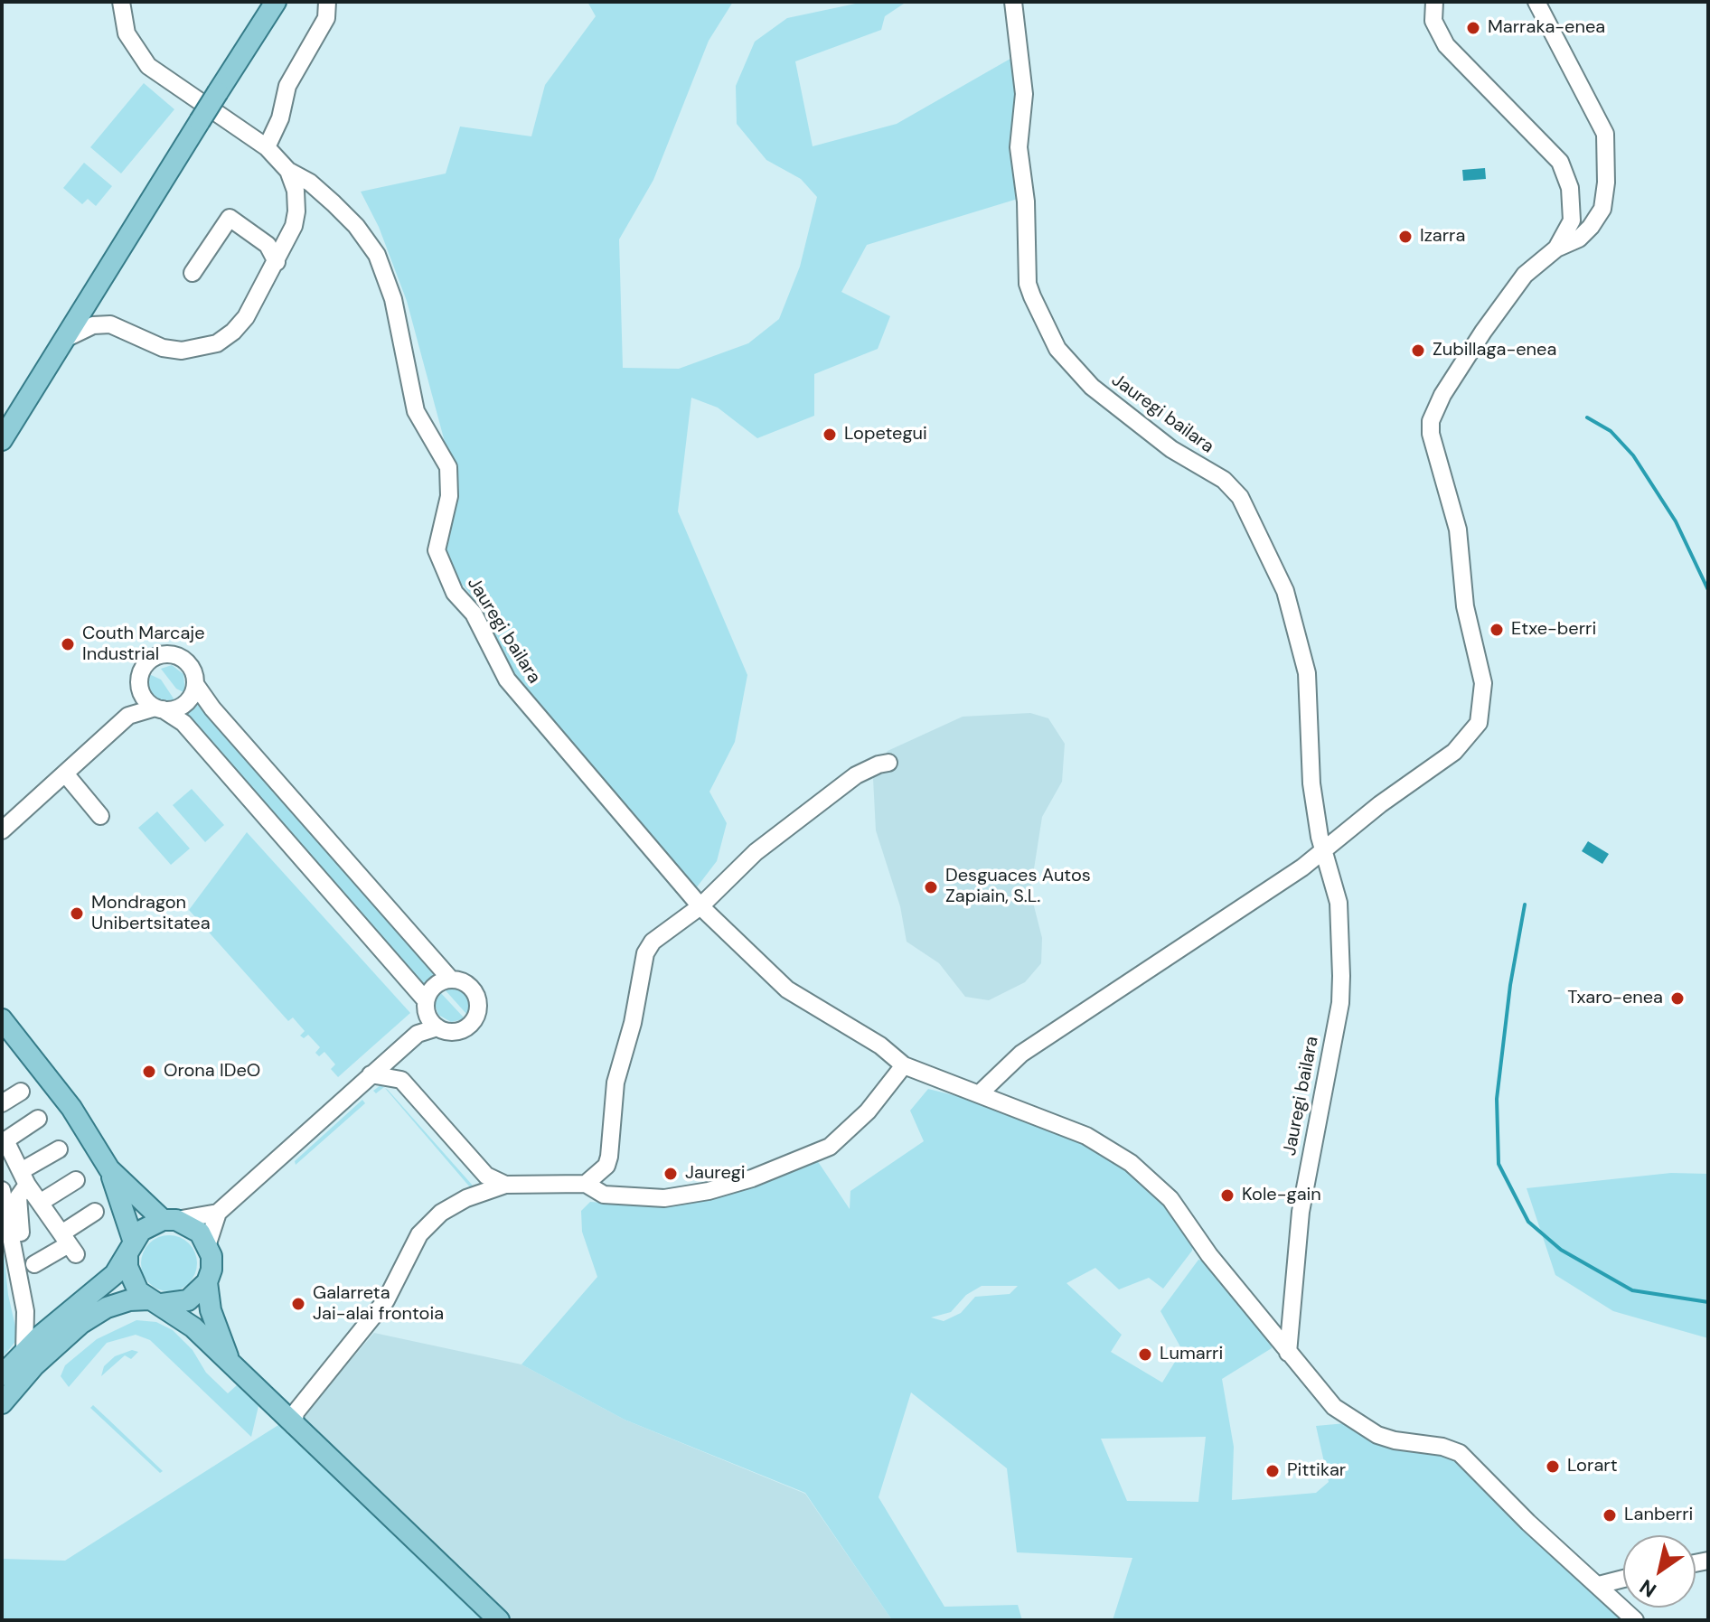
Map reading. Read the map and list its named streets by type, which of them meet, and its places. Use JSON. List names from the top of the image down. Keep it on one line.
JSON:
{"streets":{"street":["Jauregi bailara"]},"places":["Marraka-enea","Izarra","Zubillaga-enea","Lopetegui","Etxe-berri","Couth Marcaje Industrial","Desguaces Autos Zapiain, S.L.","Mondragon Unibertsitatea","Txaro-enea","Orona IDeO","Jauregi","Kole-gain","Galarreta Jai-alai frontoia","Lumarri","Lorart","Pittikar","Lanberri"],"north":"bottom left"}
